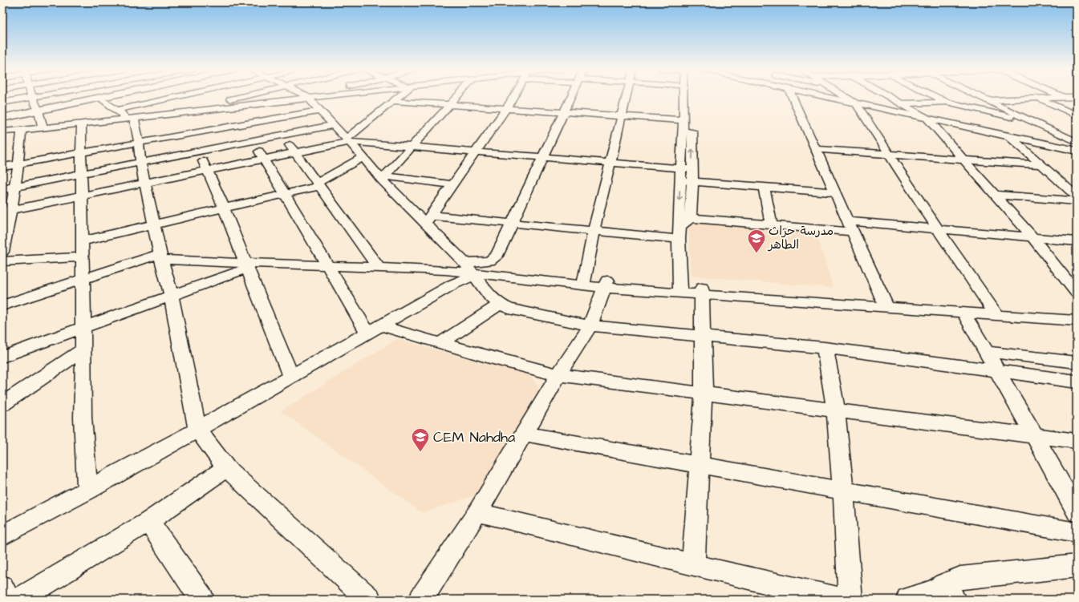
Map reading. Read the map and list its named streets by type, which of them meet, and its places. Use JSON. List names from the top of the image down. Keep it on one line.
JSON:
{"places":{"school or university":["مدرسة حراث الطاهر","CEM Nahdha"]}}
